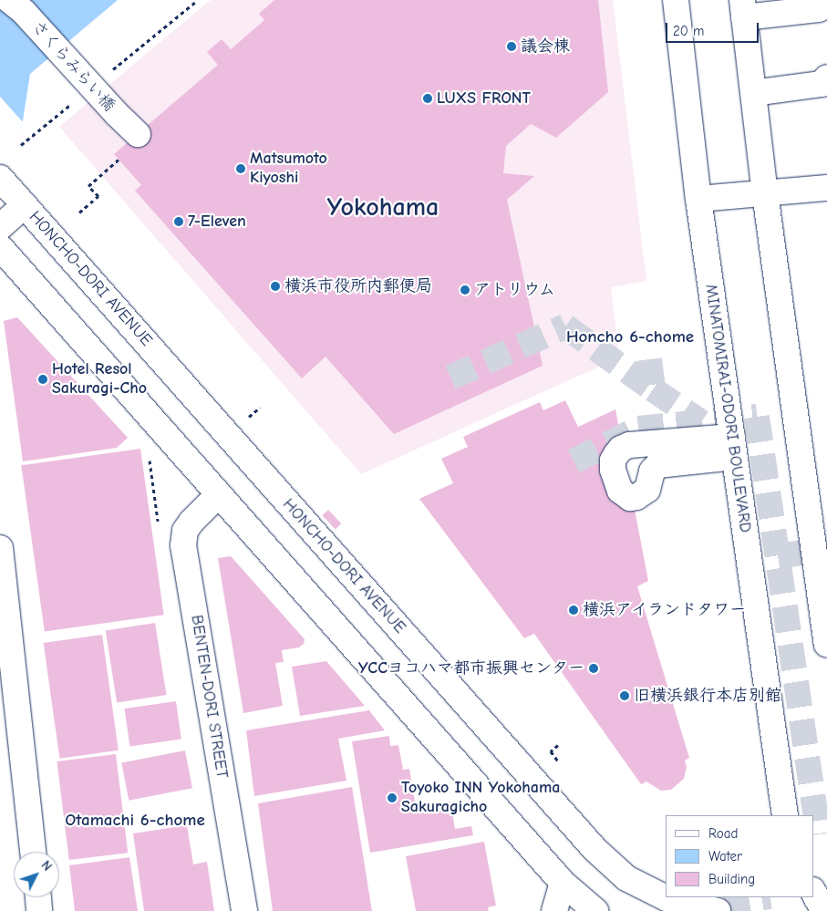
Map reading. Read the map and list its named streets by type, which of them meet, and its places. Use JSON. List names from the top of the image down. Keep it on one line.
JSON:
{"streets":{"main road":["さくらみらい橋","HONCHO-DORI AVENUE","MINATOMIRAI-ODORI BOULEVARD","BENTEN-DORI STREET"]},"districts":["Yokohama","Honcho 6-chome","Otamachi 6-chome"],"places":["議会棟","LUXS FRONT","Matsumoto Kiyoshi","7-Eleven","横浜市役所内郵便局","アトリウム","Hotel Resol Sakuragi-Cho","横浜アイランドタワー","YCCヨコハマ都市振興センター","旧横浜銀行本店別館","Toyoko INN Yokohama Sakuragicho"],"legend":["Road","Water","Building"],"scale_bar":"20 m","north":"top right"}
